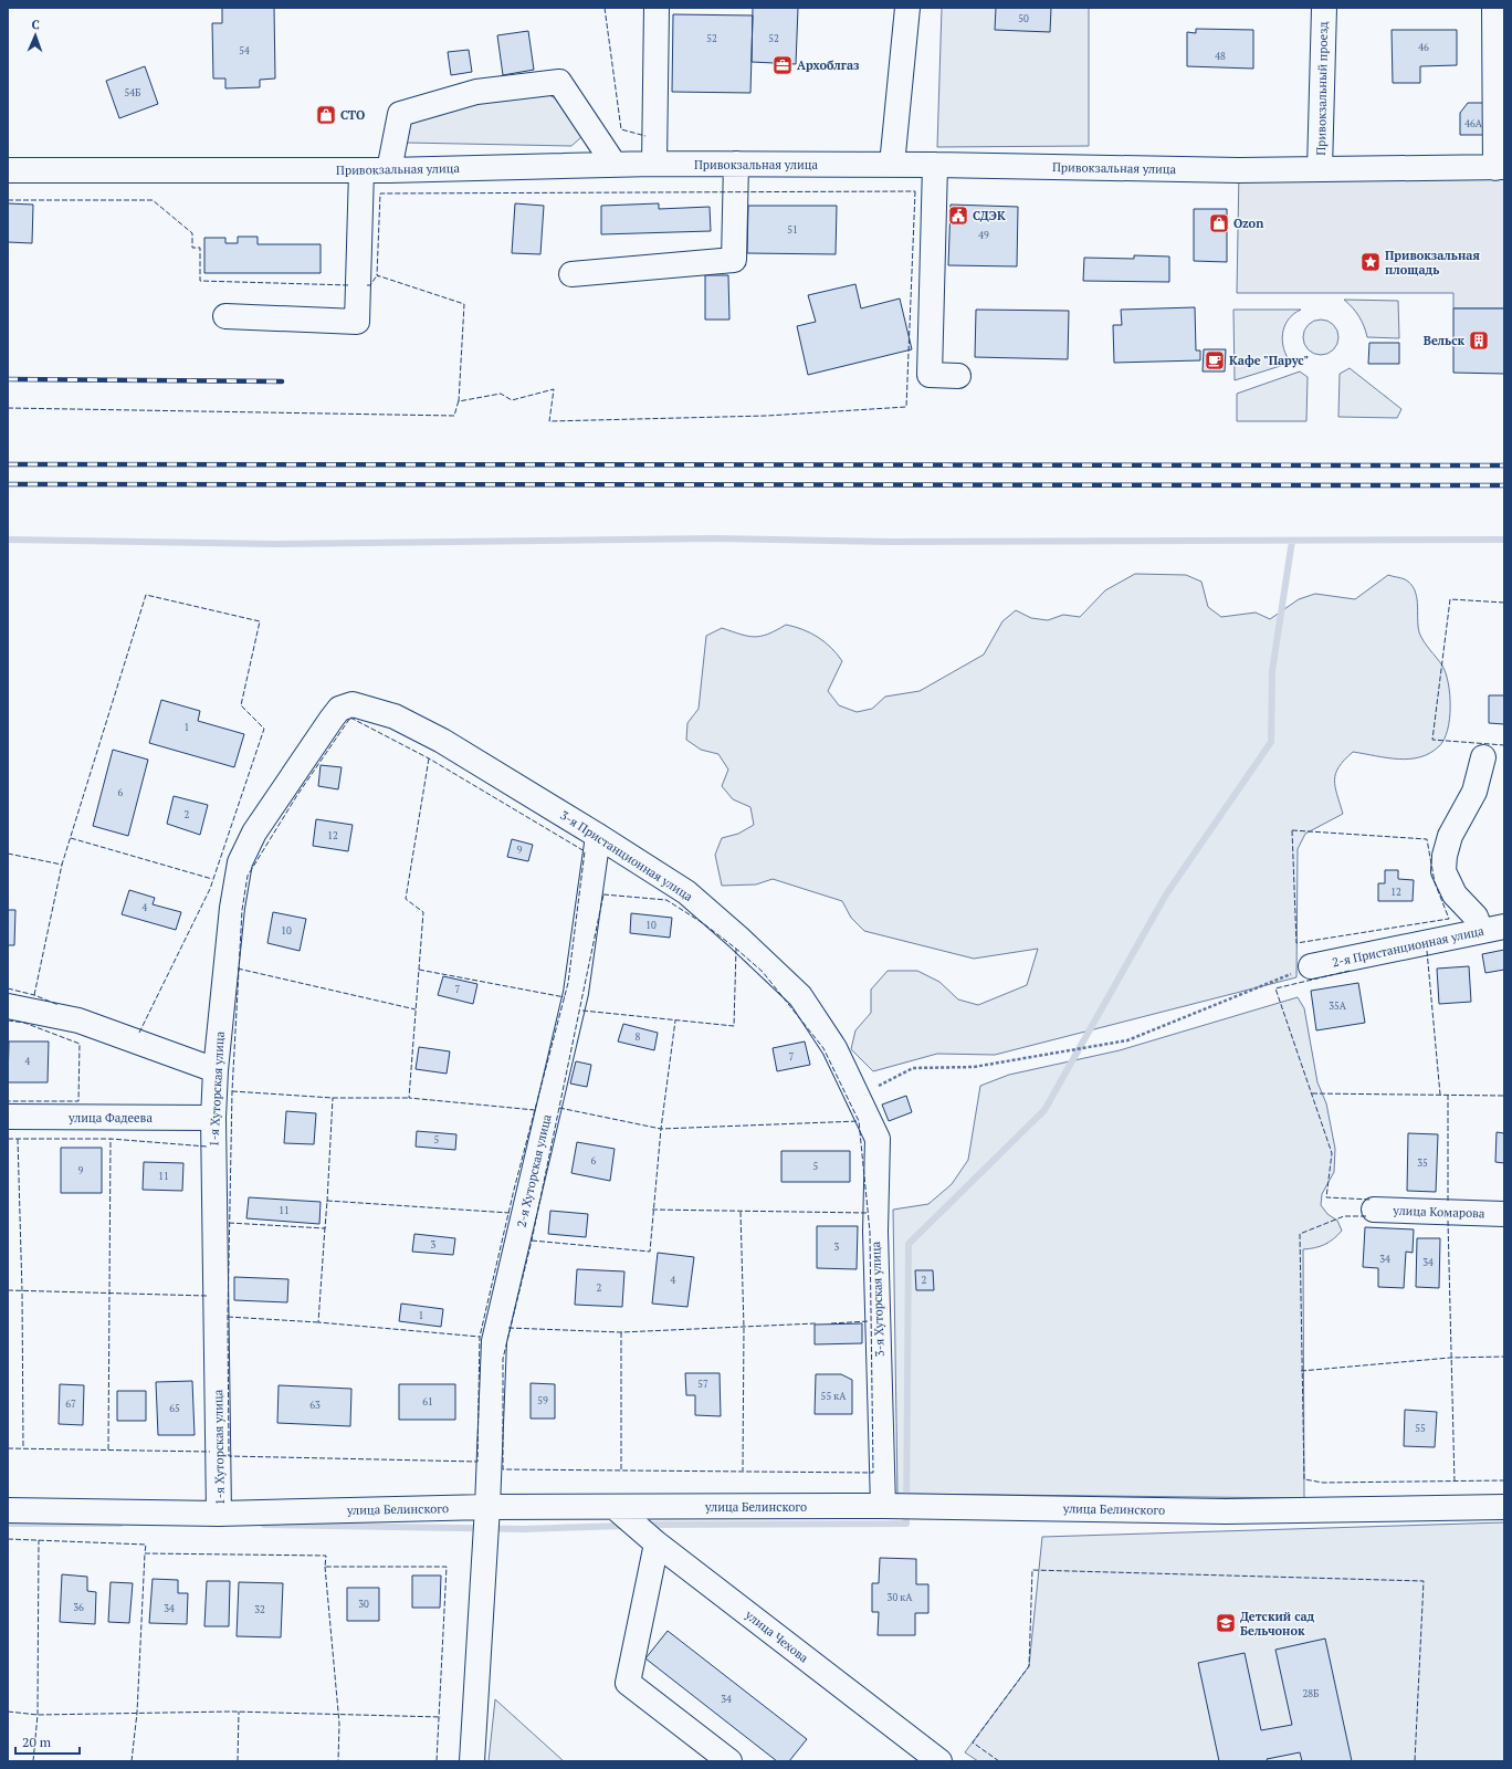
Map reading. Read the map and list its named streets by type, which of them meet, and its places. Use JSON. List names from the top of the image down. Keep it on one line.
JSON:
{"streets":{"street":["Привокзальный проезд","Привокзальная улица","3-я Пристанционная улица","2-я Пристанционная улица","1-я Хуторская улица","улица Фадеева","2-я Хуторская улица","улица Комарова","3-я Хуторская улица","улица Белинского","улица Чехова"]},"crossings":[["Привокзальный проезд","Привокзальная улица"],["3-я Пристанционная улица","1-я Хуторская улица"],["3-я Пристанционная улица","2-я Хуторская улица"],["3-я Пристанционная улица","3-я Хуторская улица"],["1-я Хуторская улица","улица Фадеева"],["1-я Хуторская улица","улица Белинского"],["2-я Хуторская улица","улица Белинского"],["3-я Хуторская улица","улица Белинского"],["улица Белинского","улица Чехова"]],"places":{"office":["Архоблгаз"],"shop":["СТО","Ozon"],"public building":["СДЭК"],"place":["Привокзальная площадь"],"building":["Вельск"],"cafe":["Кафе \"Парус\""],"school or university":["Детский сад Бельчонок"]},"house_numbers":["50","52","52","46","54","48","54Б","46А","51","49","1","6","2","12","9","12","4","10","10","7","35А","8","7","4","5","6","35","5","9","11","11","3","3","34","34","4","2","2","1","57","55 кА","59","61","67","63","65","55","30 кА","30","36","34","32","28Б","34"],"scale_bar":"20 m","north":"top"}
